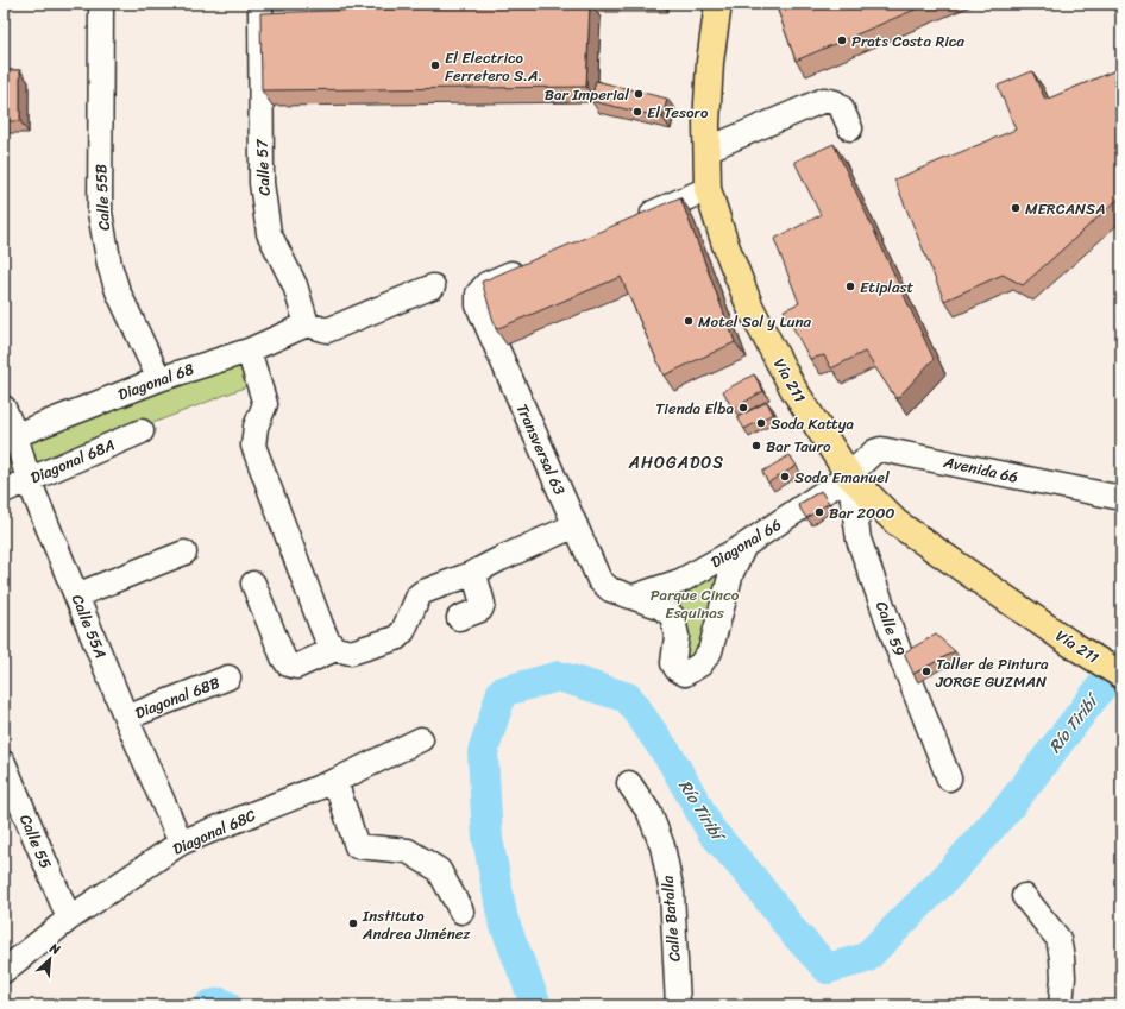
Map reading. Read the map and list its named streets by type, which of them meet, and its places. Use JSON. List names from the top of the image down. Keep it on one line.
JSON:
{"streets":{"main road":["Vía 211"],"street":["Calle 57","Calle 55B","Diagonal 68","Transversal 63","Diagonal 68A","Avenida 66","Diagonal 66","Calle 55A","Calle 59","Diagonal 68B","Diagonal 68C","Calle 55","Calle Batalla"]},"crossings":[["Calle 57","Diagonal 68"],["Calle 55B","Diagonal 68"],["Vía 211","Avenida 66"],["Vía 211","Diagonal 66"],["Vía 211","Calle 59"],["Diagonal 68","Calle 55A"],["Transversal 63","Diagonal 66"],["Diagonal 68A","Calle 55A"],["Avenida 66","Diagonal 66"],["Avenida 66","Calle 59"],["Diagonal 66","Calle 59"],["Calle 55A","Diagonal 68B"],["Calle 55A","Diagonal 68C"],["Diagonal 68C","Calle 55"]],"districts":["AHOGADOS"],"water":["Río Tiribí"],"parks":["Parque Cinco Esquinas"],"places":["Prats Costa Rica","El Electrico Ferretero S.A.","Bar Imperial","El Tesoro","MERCANSA","Etiplast","Motel Sol y Luna","Tienda Elba","Soda Kattya","Bar Tauro","Soda Emanuel","Bar 2000","Taller de Pintura JORGE GUZMAN","Instituto Andrea Jiménez"],"north":"top right"}
